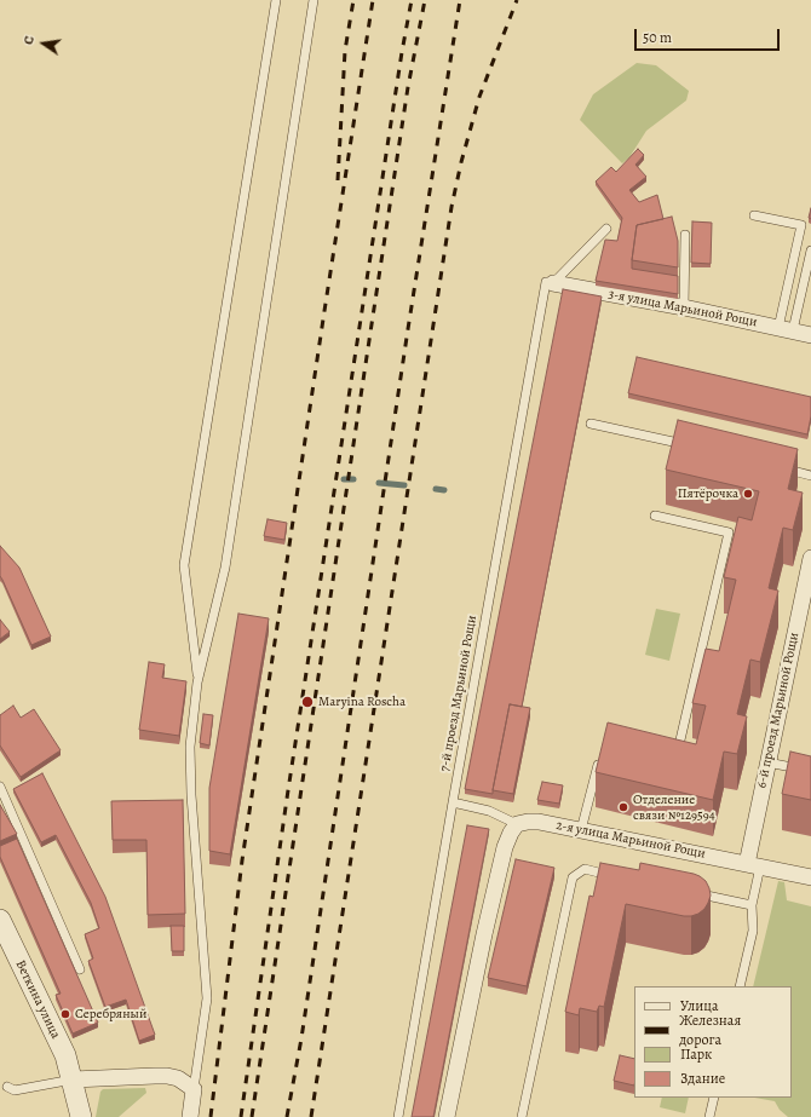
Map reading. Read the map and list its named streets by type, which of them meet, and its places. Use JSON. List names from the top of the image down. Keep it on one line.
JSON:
{"streets":{"street":["3-я улица Марьиной Рощи","6-й проезд Марьиной Рощи","2-я улица Марьиной Рощи","Веткина улица"],"lane":["7-й проезд Марьиной Рощи"]},"crossings":[["3-я улица Марьиной Рощи","7-й проезд Марьиной Рощи"],["6-й проезд Марьиной Рощи","2-я улица Марьиной Рощи"]],"places":["Пятёрочка","Maryina Roscha","Отделение связи №129594","Серебряный"],"legend":["Улица","Железная дорога","Парк","Здание"],"scale_bar":"50 m","north":"left"}
